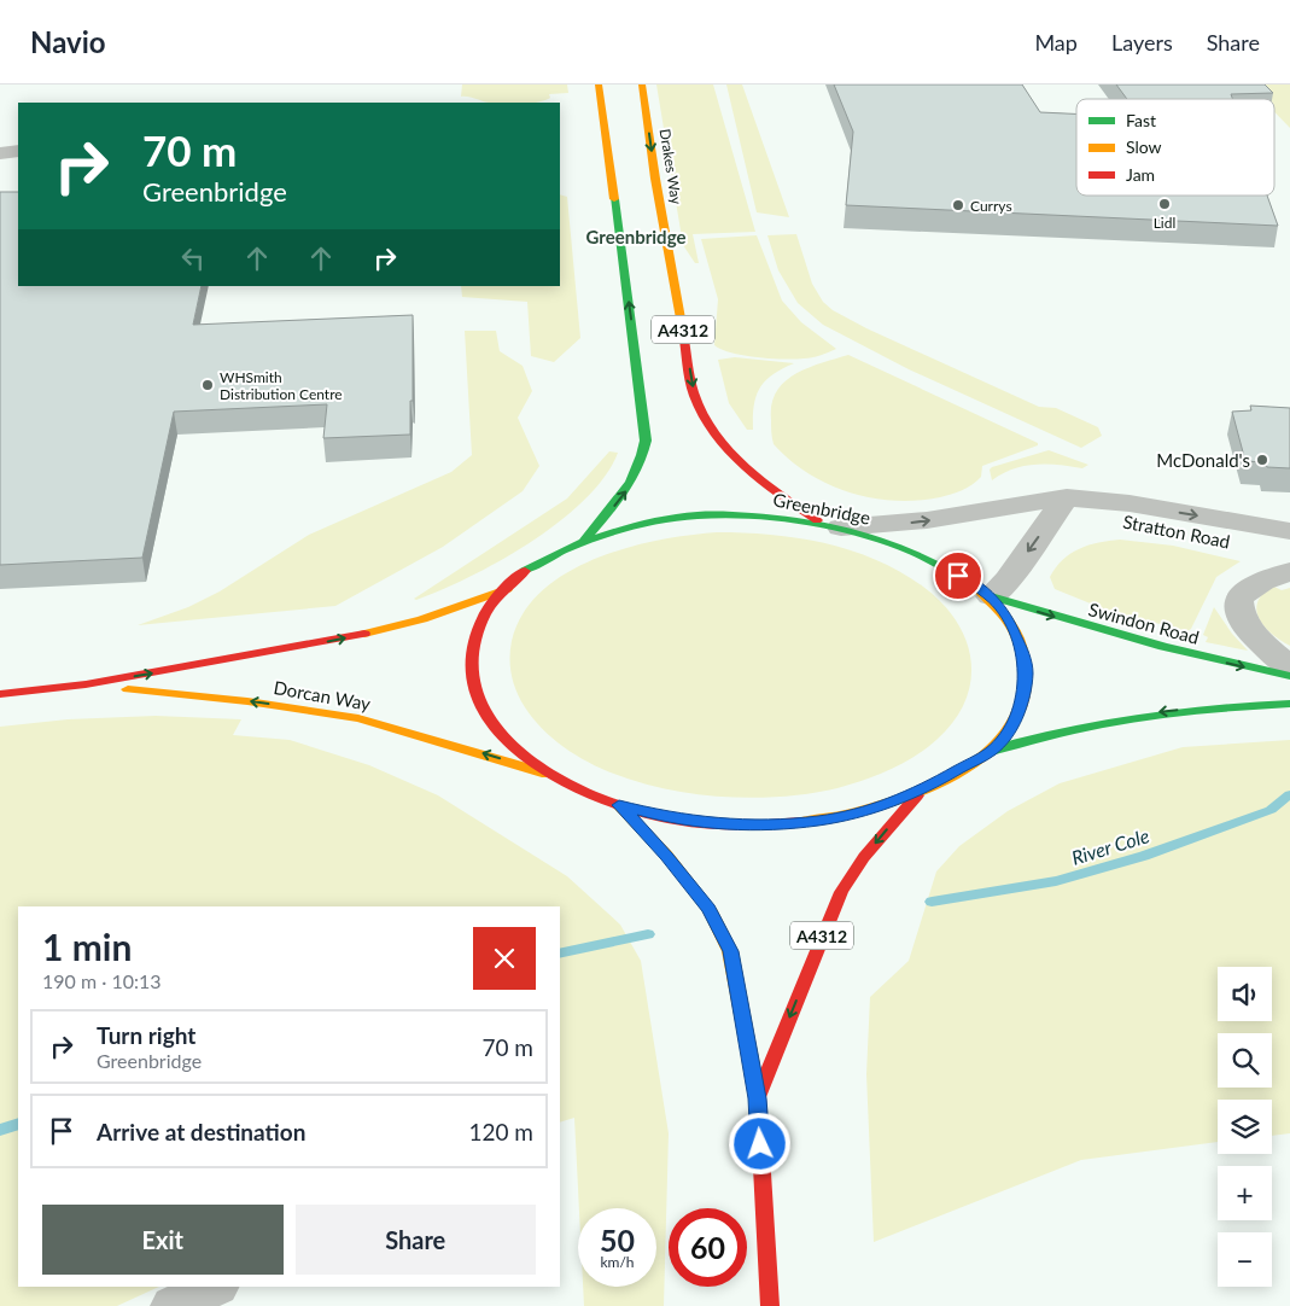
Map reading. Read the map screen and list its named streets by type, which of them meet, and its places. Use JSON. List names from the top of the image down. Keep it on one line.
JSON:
{"streets":{"main road":["Drakes Way","A4312","Greenbridge","Swindon Road","Dorcan Way"],"street":["Stratton Road"]},"crossings":[["Drakes Way","Greenbridge"],["Drakes Way","Stratton Road"],["A4312","Greenbridge"],["Greenbridge","Stratton Road"],["Greenbridge","Swindon Road"],["Greenbridge","Dorcan Way"]],"one_way":["Drakes Way"],"districts":["Greenbridge"],"water":["River Cole"],"places":["Lidl","Currys","WHSmith Distribution Centre","McDonald's"],"legend":["Fast","Slow","Jam"],"page":{"header":"Navio","nav":["Map","Layers","Share"],"turn":["70 m","Greenbridge"],"heading":["1 min","190 m · 10:13"],"map_buttons":["+","−"],"list":[{"name":"Turn right","note":"Greenbridge","value":"70 m"},{"name":"Arrive at destination","value":"120 m"}],"buttons":["Exit","Share"],"speed":"50 km/h","limit":"60"}}
